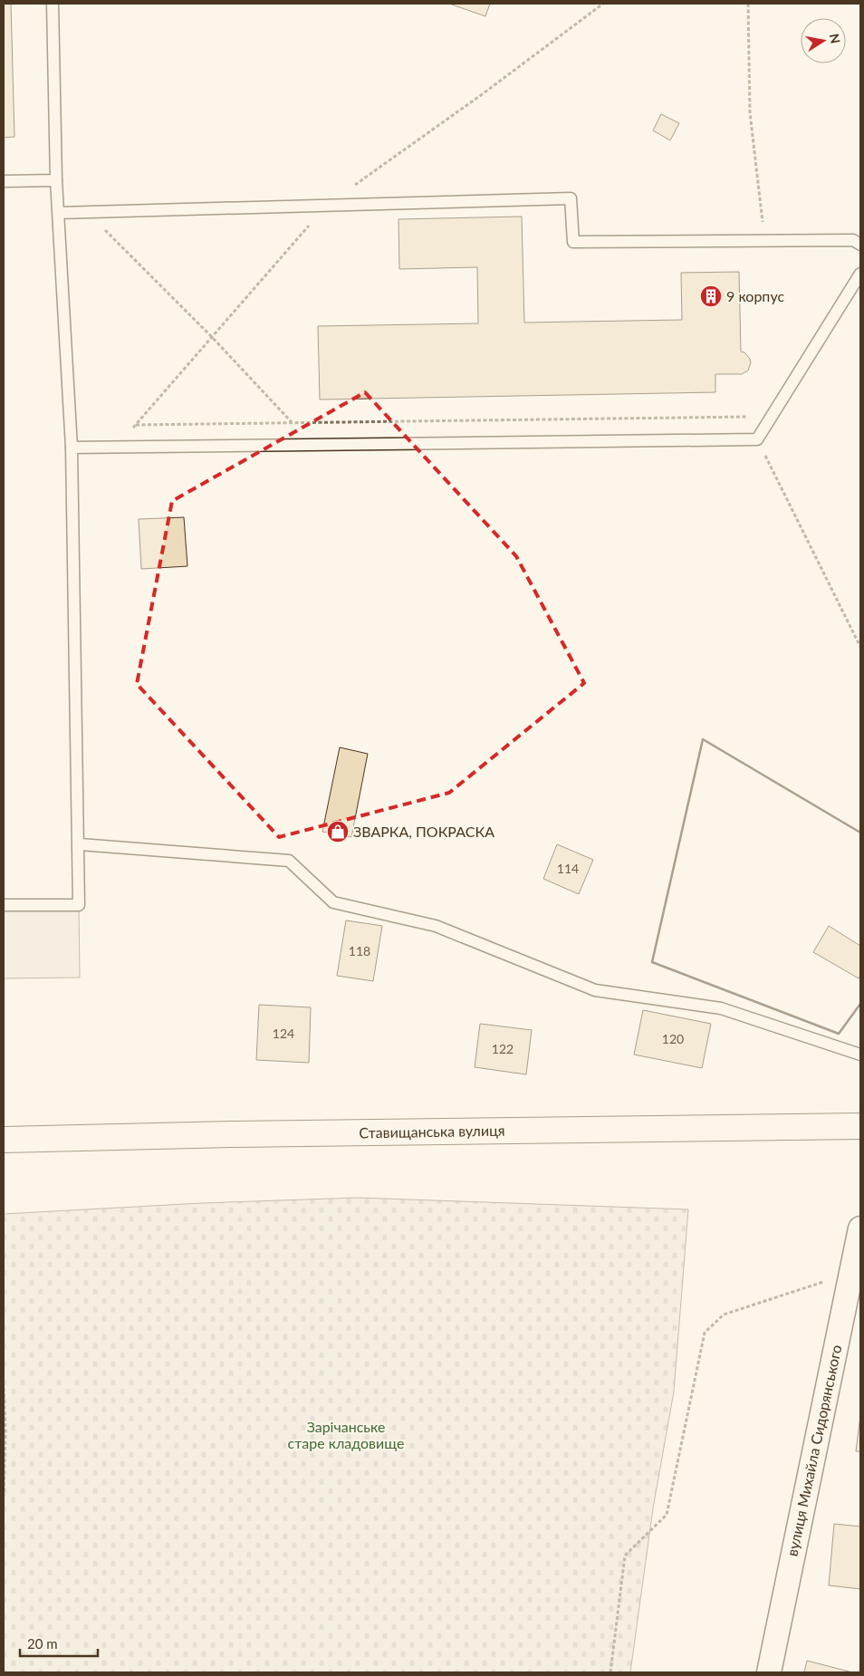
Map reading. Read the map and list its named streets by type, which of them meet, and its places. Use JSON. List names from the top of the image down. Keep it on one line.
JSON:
{"streets":{"main road":["Ставищанська вулиця"],"street":["вулиця Михайла Сидорянського"]},"parks":["Зарічанське старе кладовище"],"places":{"building":["9 корпус"],"shop":["ЗВАРКА, ПОКРАСКА"]},"house_numbers":["114","118","124","120","122"],"scale_bar":"20 m","north":"right"}
